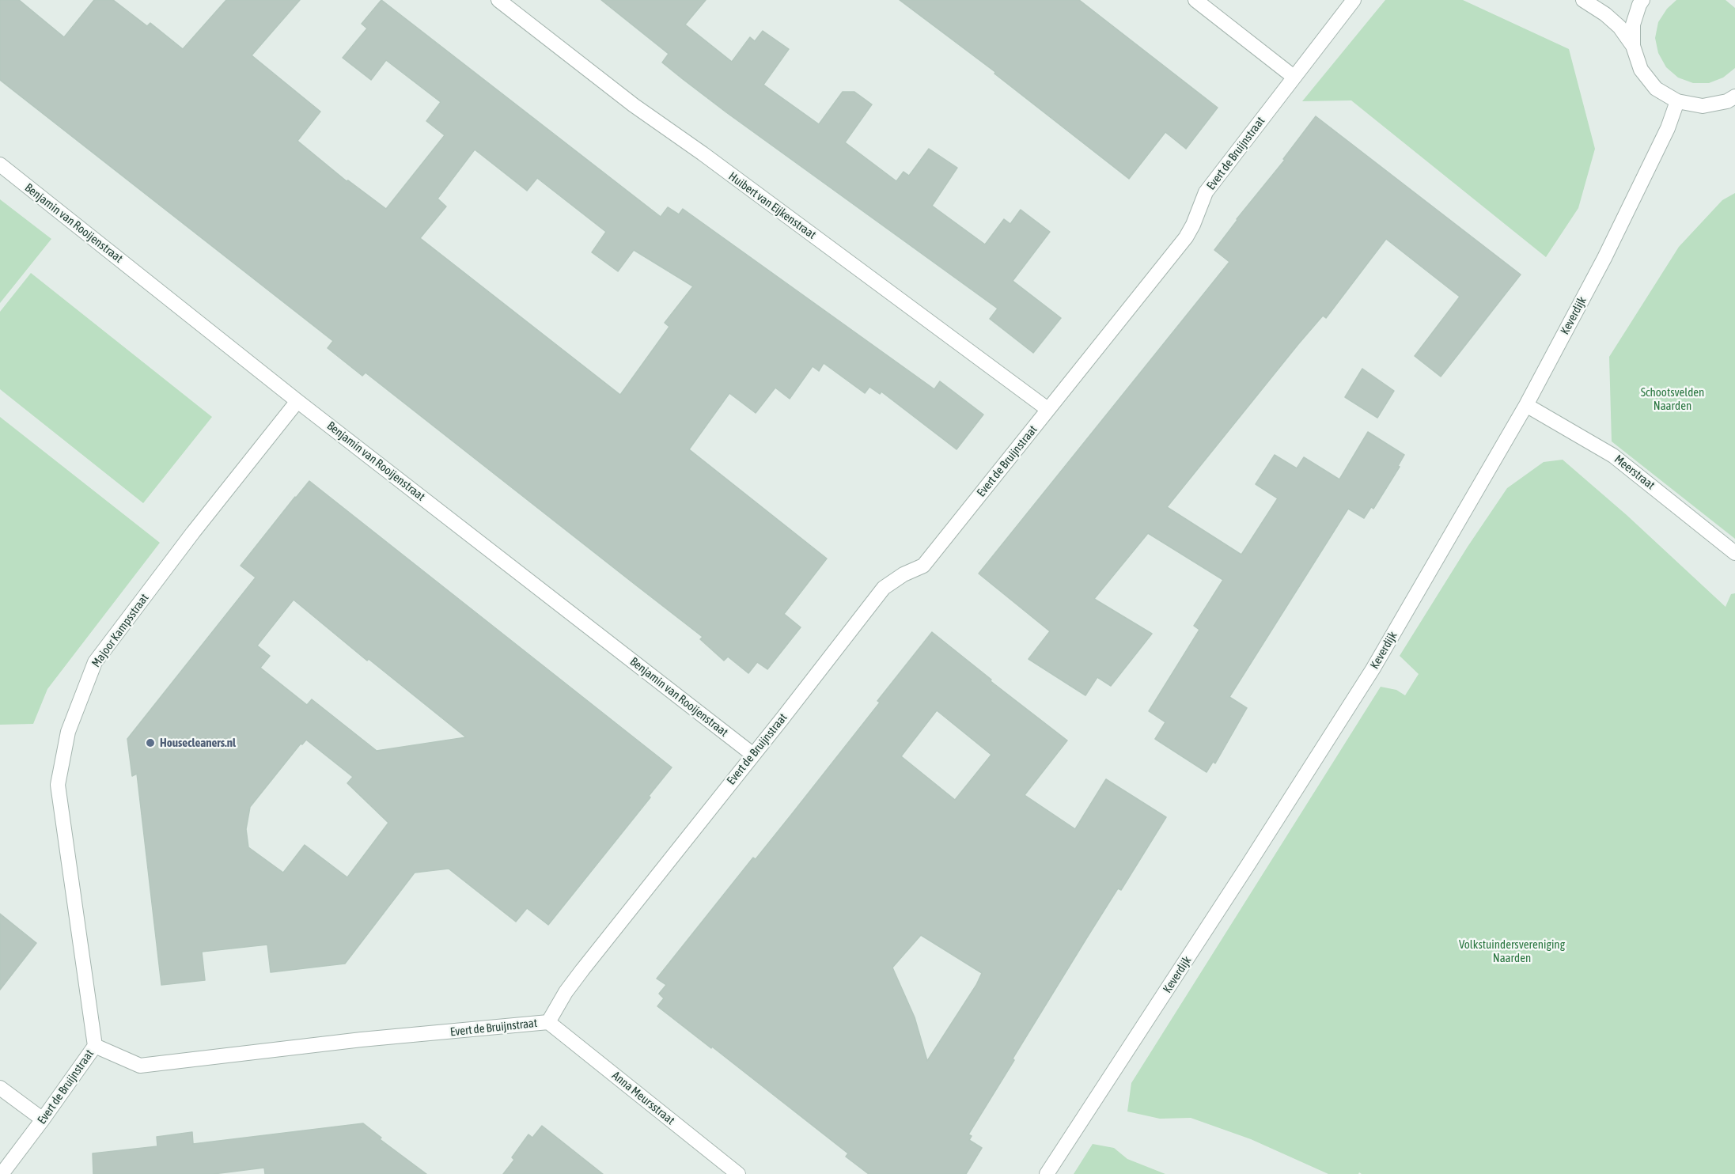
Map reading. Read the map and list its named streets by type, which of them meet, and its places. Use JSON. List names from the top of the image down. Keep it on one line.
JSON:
{"streets":{"street":["Evert de Bruijnstraat","Huibert van Eijkenstraat","Benjamin van Rooijenstraat","Keverdijk","Meerstraat","Majoor Kampsstraat","Anna Meursstraat"]},"crossings":[["Evert de Bruijnstraat","Huibert van Eijkenstraat"],["Evert de Bruijnstraat","Benjamin van Rooijenstraat"],["Evert de Bruijnstraat","Majoor Kampsstraat"],["Evert de Bruijnstraat","Anna Meursstraat"],["Benjamin van Rooijenstraat","Majoor Kampsstraat"],["Keverdijk","Meerstraat"]],"parks":["Schootsvelden Naarden","Volkstuindersvereniging Naarden"],"places":["Housecleaners.nl"]}
